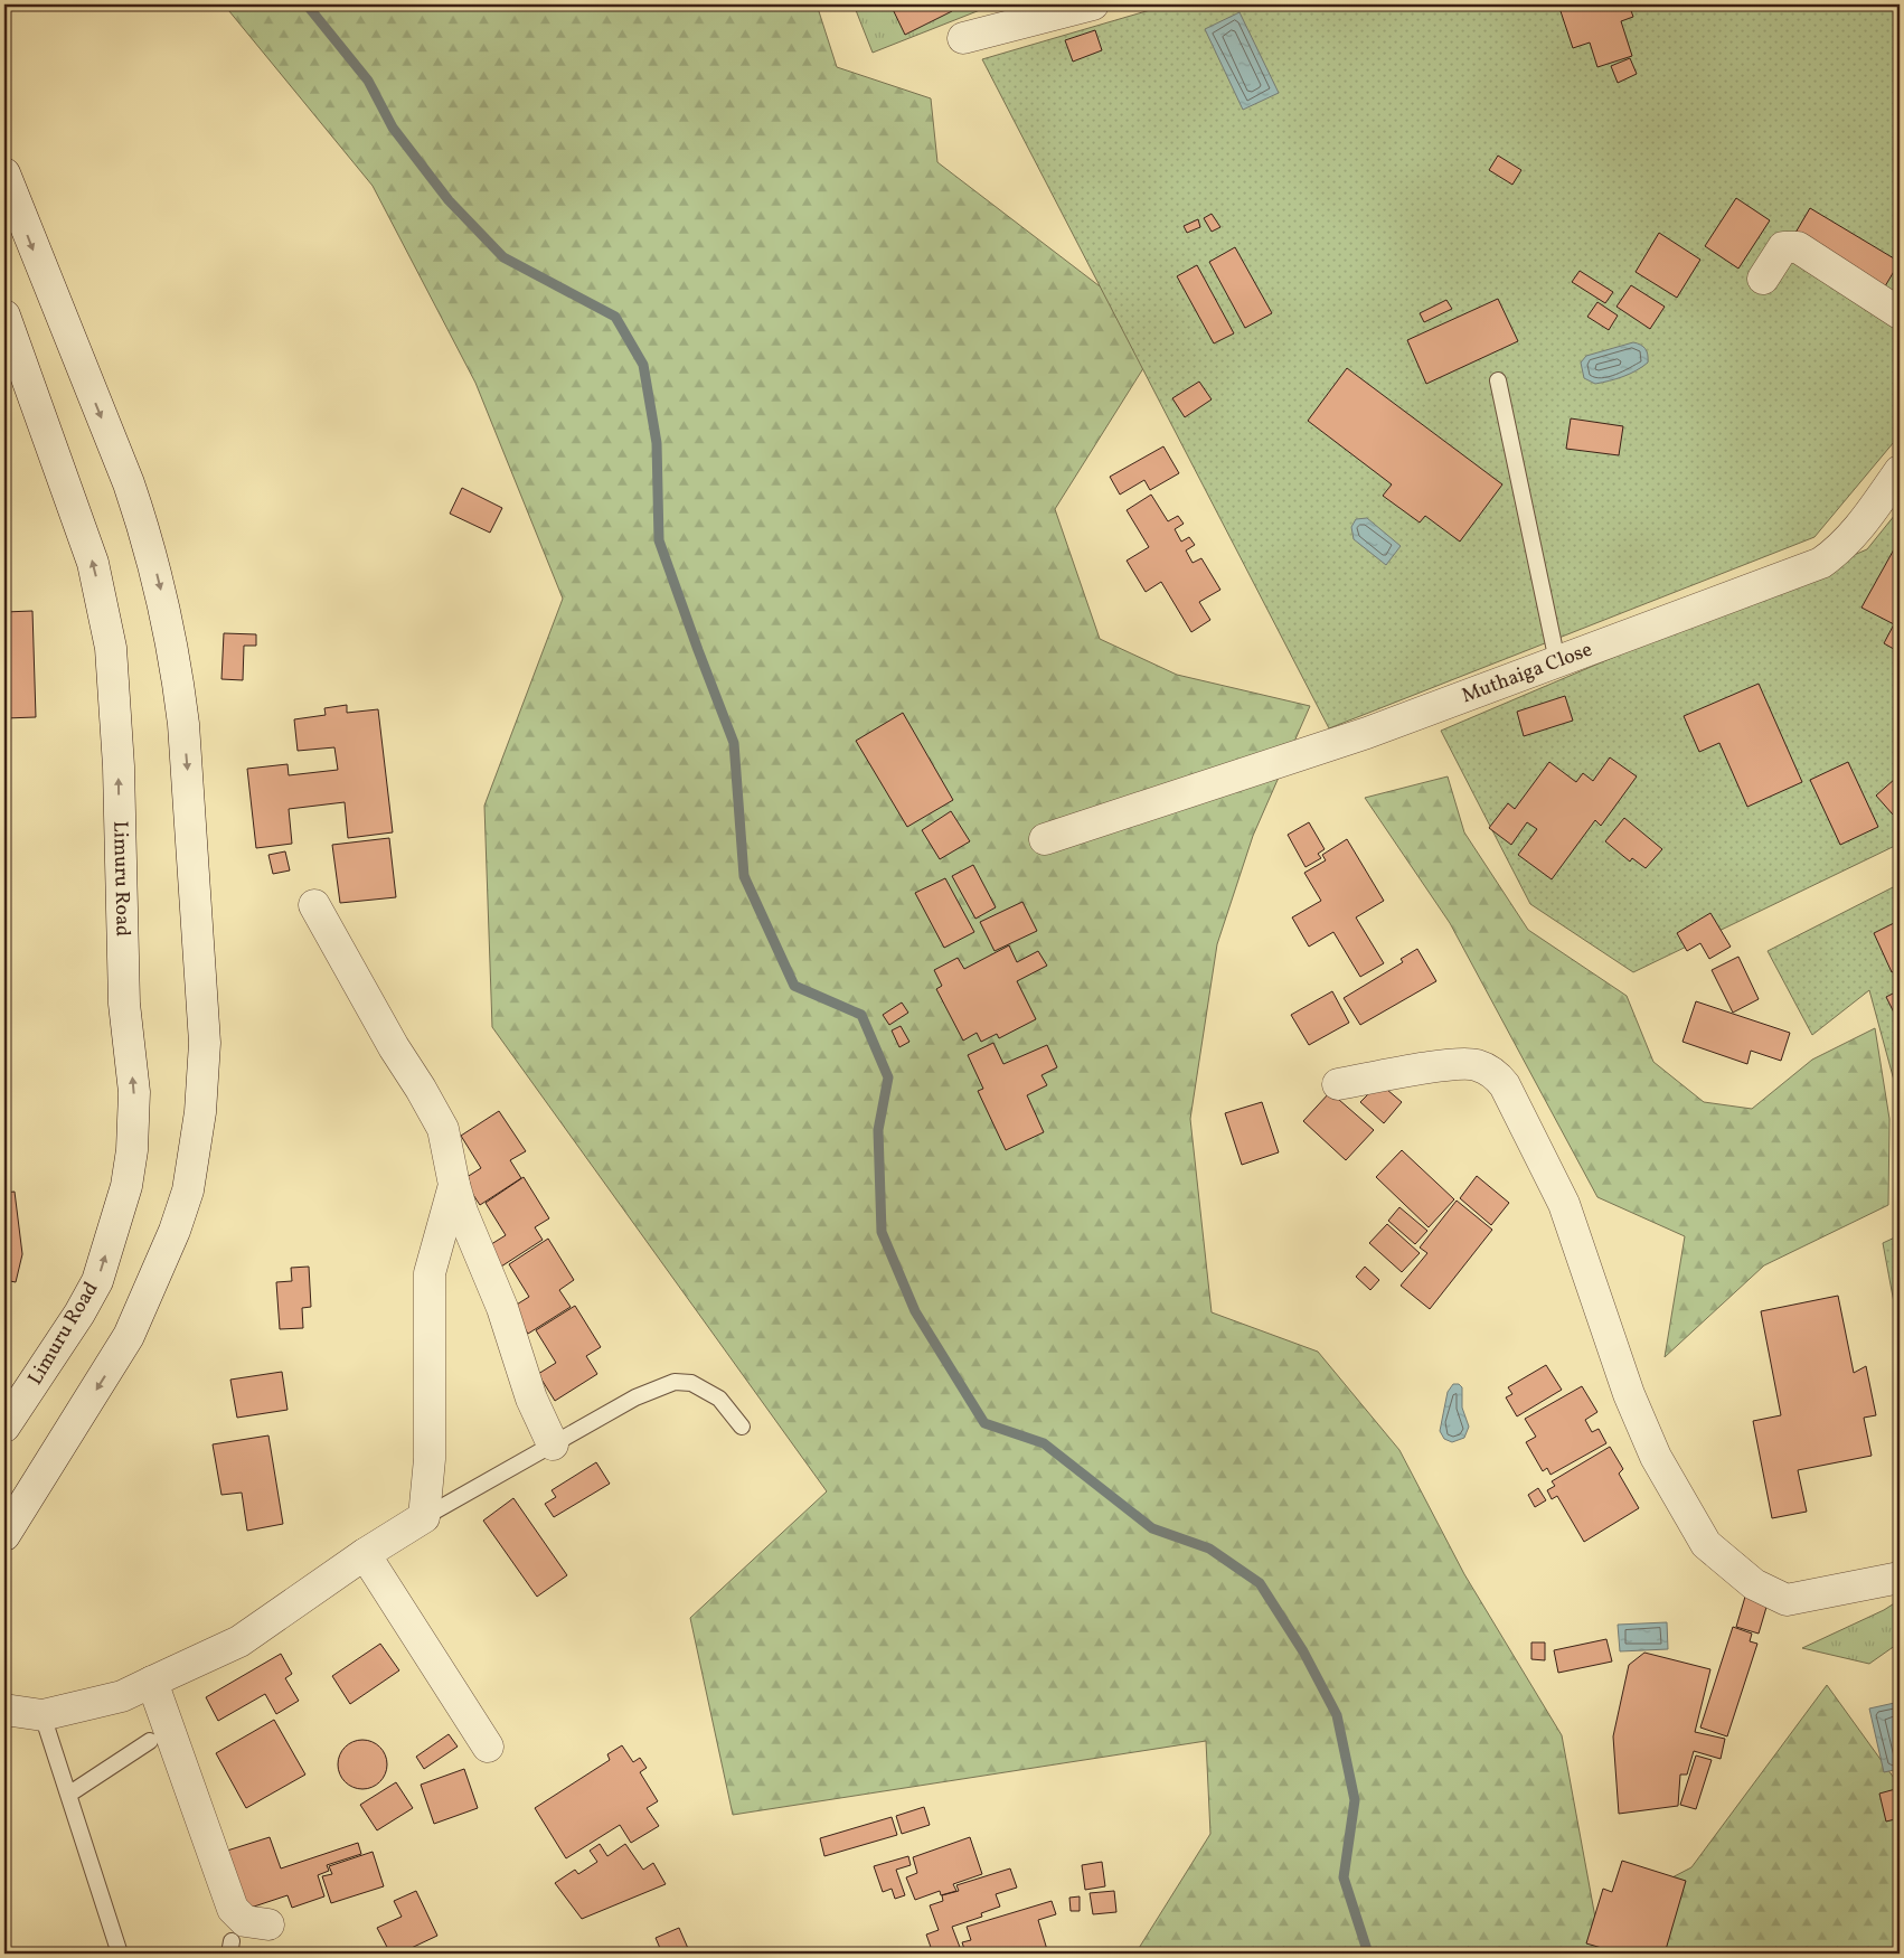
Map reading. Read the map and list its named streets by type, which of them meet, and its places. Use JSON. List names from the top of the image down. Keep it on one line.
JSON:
{"streets":{"street":["Muthaiga Close","Limuru Road"]}}
